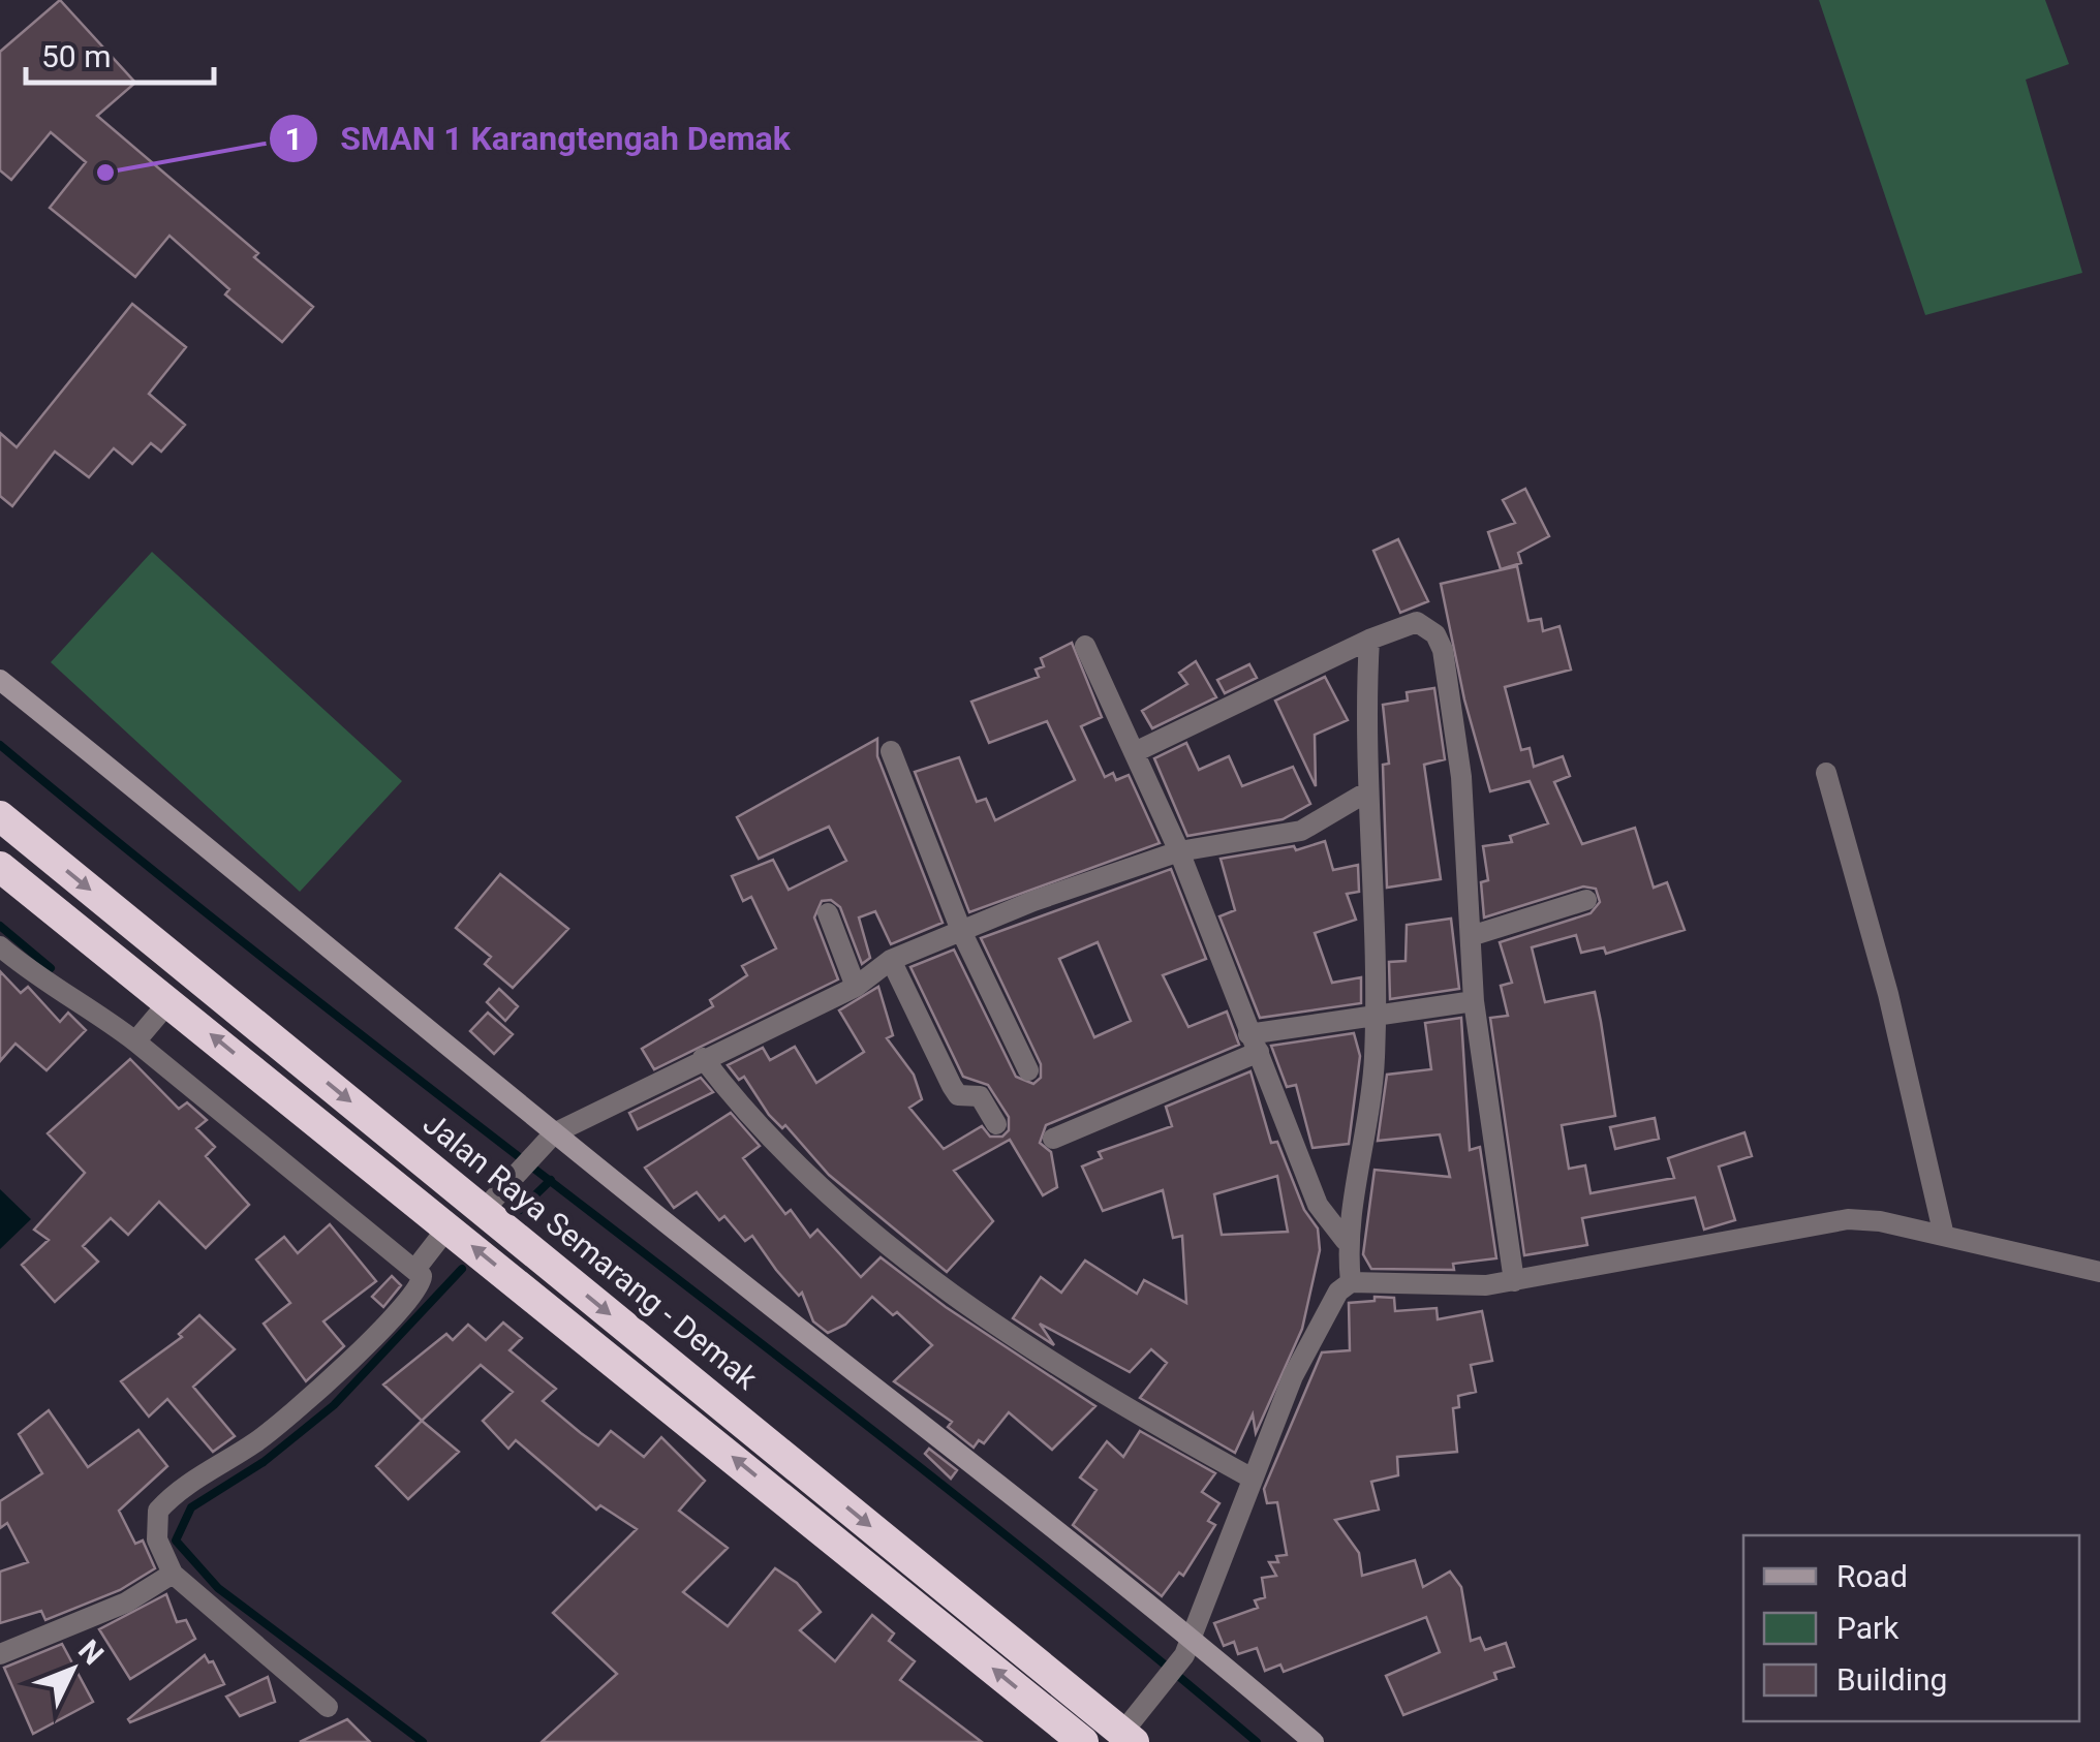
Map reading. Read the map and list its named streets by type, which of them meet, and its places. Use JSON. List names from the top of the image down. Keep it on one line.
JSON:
{"streets":{"highway":["Jalan Raya Semarang - Demak"]},"places":["SMAN 1 Karangtengah Demak"],"legend":["Road","Park","Building"],"scale_bar":"50 m","north":"top right"}
